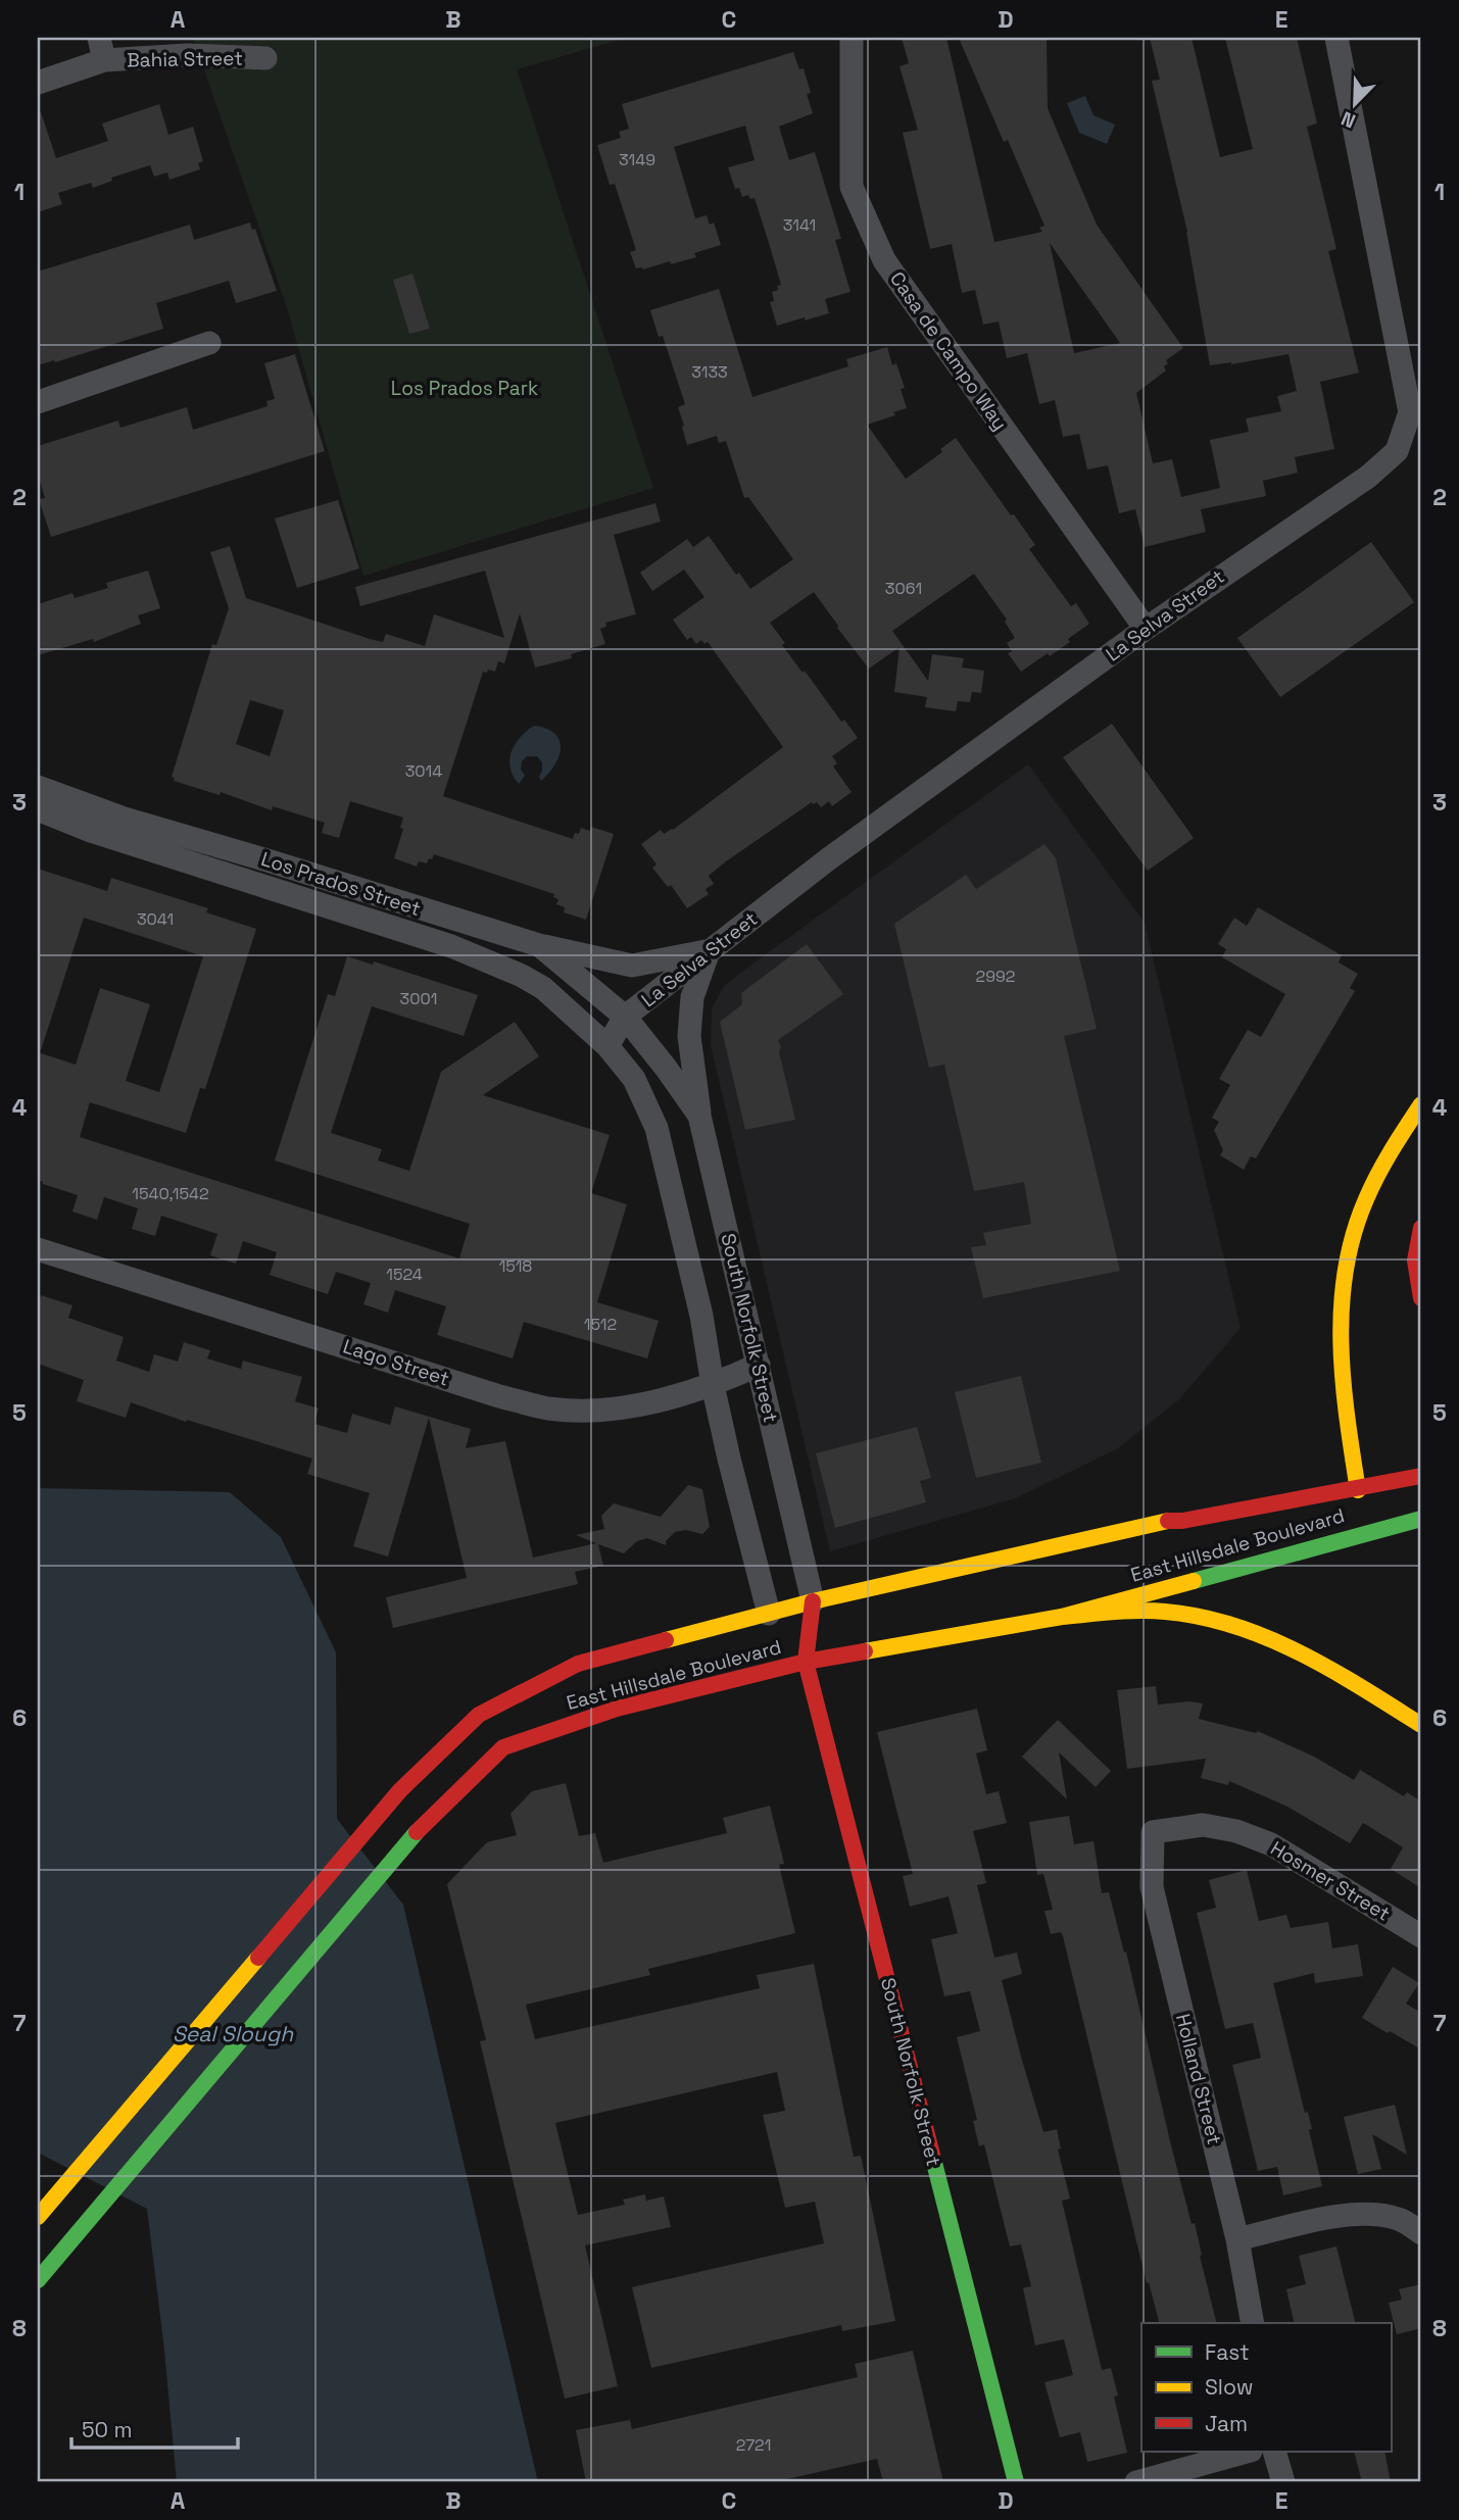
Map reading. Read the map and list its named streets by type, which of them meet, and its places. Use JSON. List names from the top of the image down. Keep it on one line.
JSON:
{"streets":{"main road":["South Norfolk Street","East Hillsdale Boulevard"],"street":["Bahia Street","Casa de Campo Way","La Selva Street","Los Prados Street","Lago Street","Hosmer Street","Holland Street"]},"crossings":[["Casa de Campo Way","La Selva Street"],["La Selva Street","Los Prados Street"],["La Selva Street","South Norfolk Street"],["Los Prados Street","South Norfolk Street"],["South Norfolk Street","Lago Street"],["South Norfolk Street","East Hillsdale Boulevard"],["Hosmer Street","Holland Street"]],"water":["Seal Slough"],"parks":["Los Prados Park"],"house_numbers":["3149","3141","3133","3061","3014","3041","2992","3001","1540,1542","1518","1524","1512","2721"],"legend":["Fast","Slow","Jam"],"scale_bar":"50 m","north":"bottom left","grid":{"columns":["A","B","C","D","E"],"rows":["1","2","3","4","5","6","7","8"]}}
